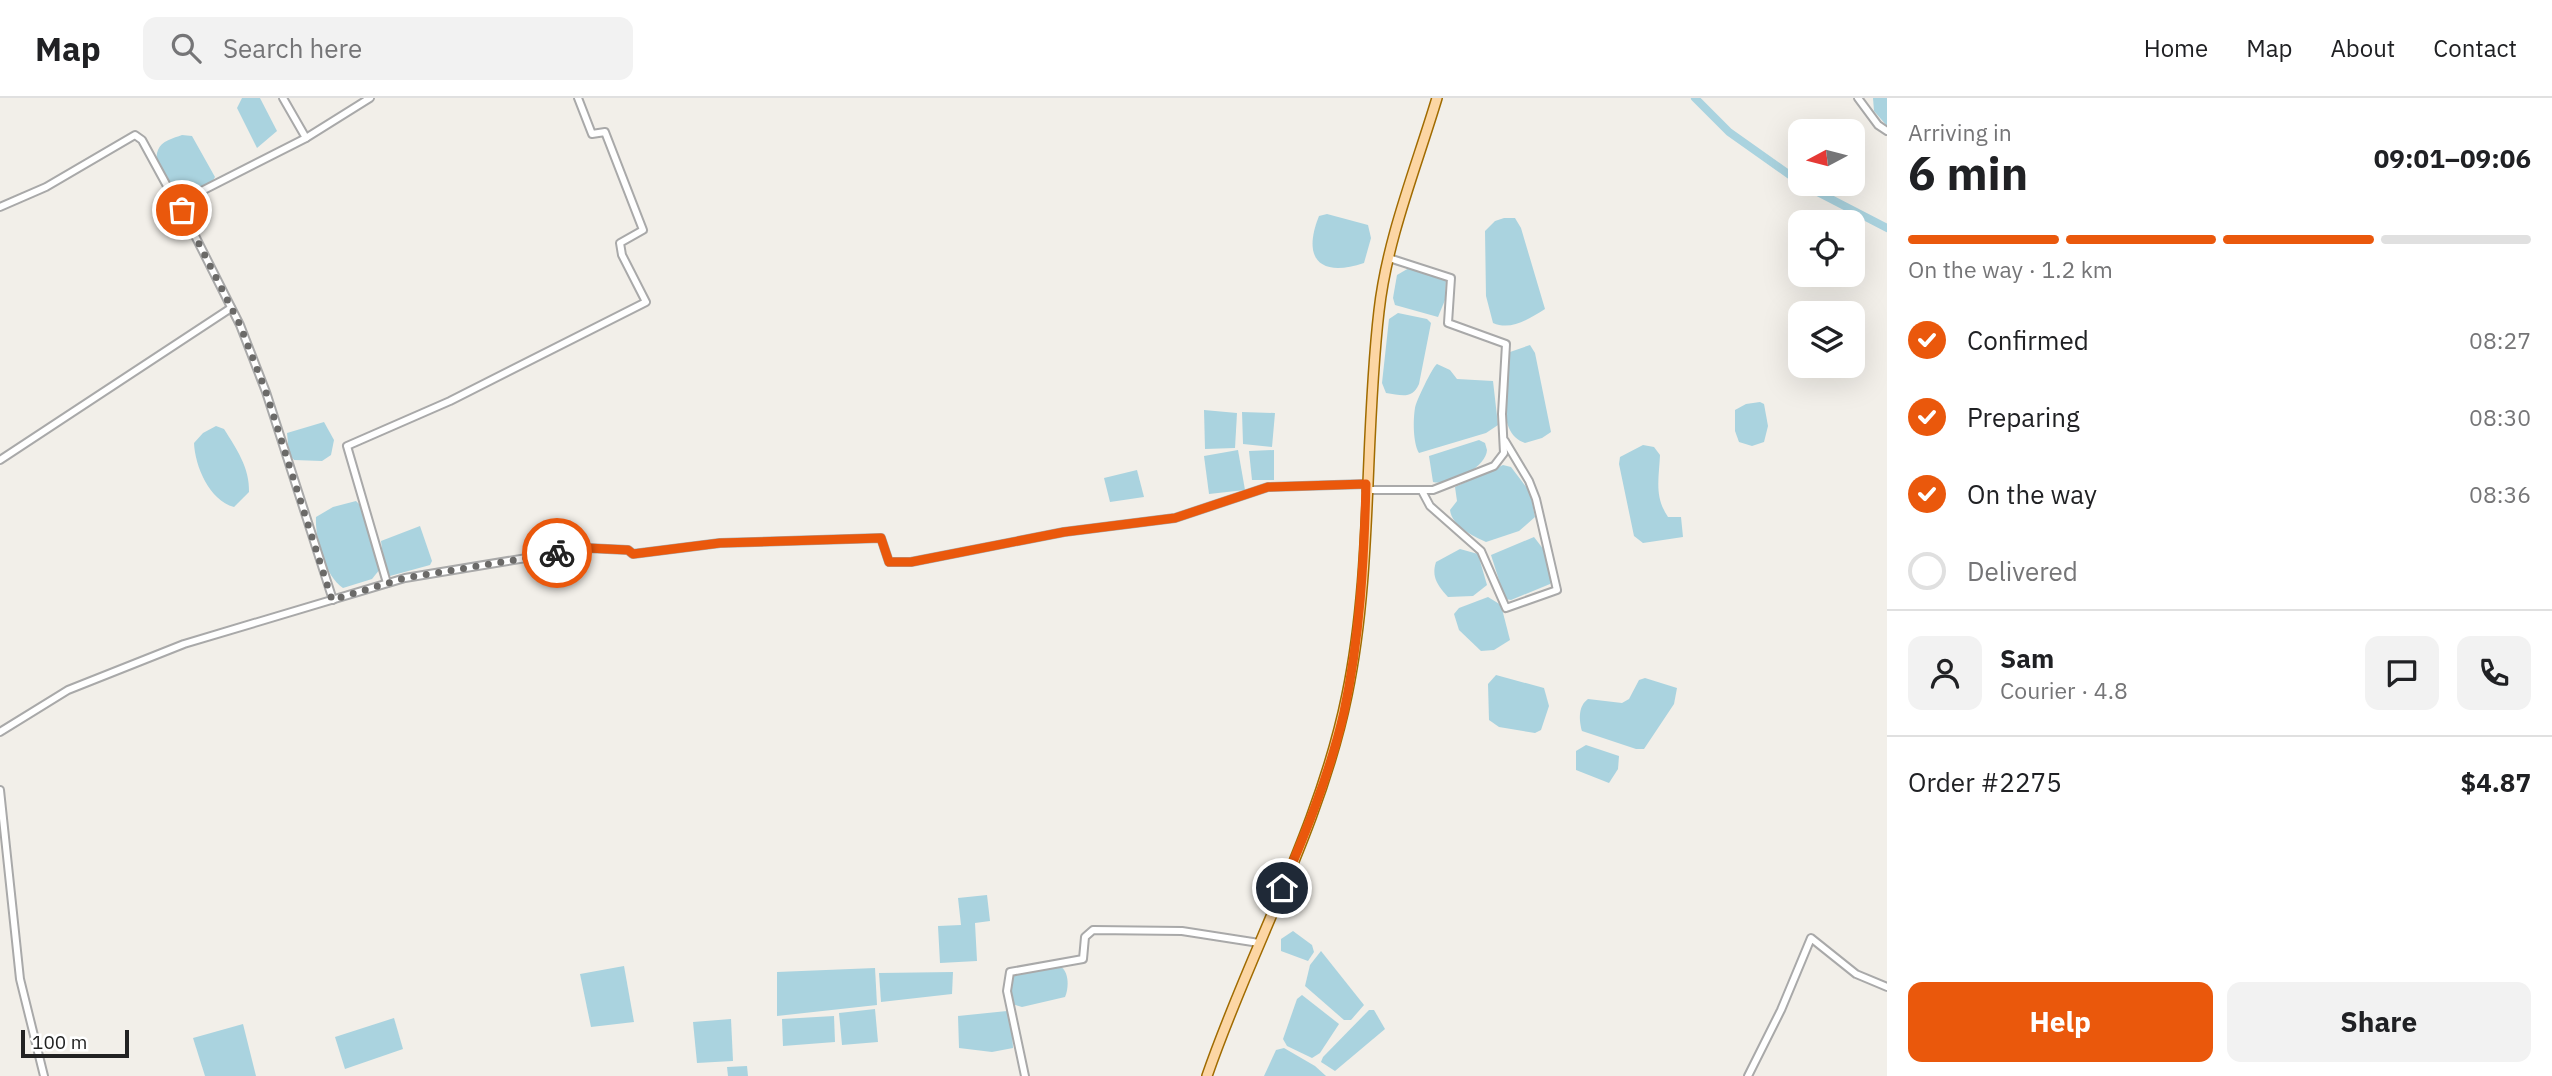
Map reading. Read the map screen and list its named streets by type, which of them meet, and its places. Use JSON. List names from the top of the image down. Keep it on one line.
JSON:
{"scale_bar":"100 m","north":"left","page":{"header":"Map","search":"Search here","nav":["Home","Map","About","Contact"],"heading":["6 min","Arriving in","09:01–09:06"],"panel":["Sam","Courier · 4.8","Order #2275","$4.87"],"bar":"On the way · 1.2 km","list":[["Confirmed","08:27"],["Preparing","08:30"],["On the way","08:36"],"Delivered"],"buttons":["Help","Share"],"scale":"100 m"}}
